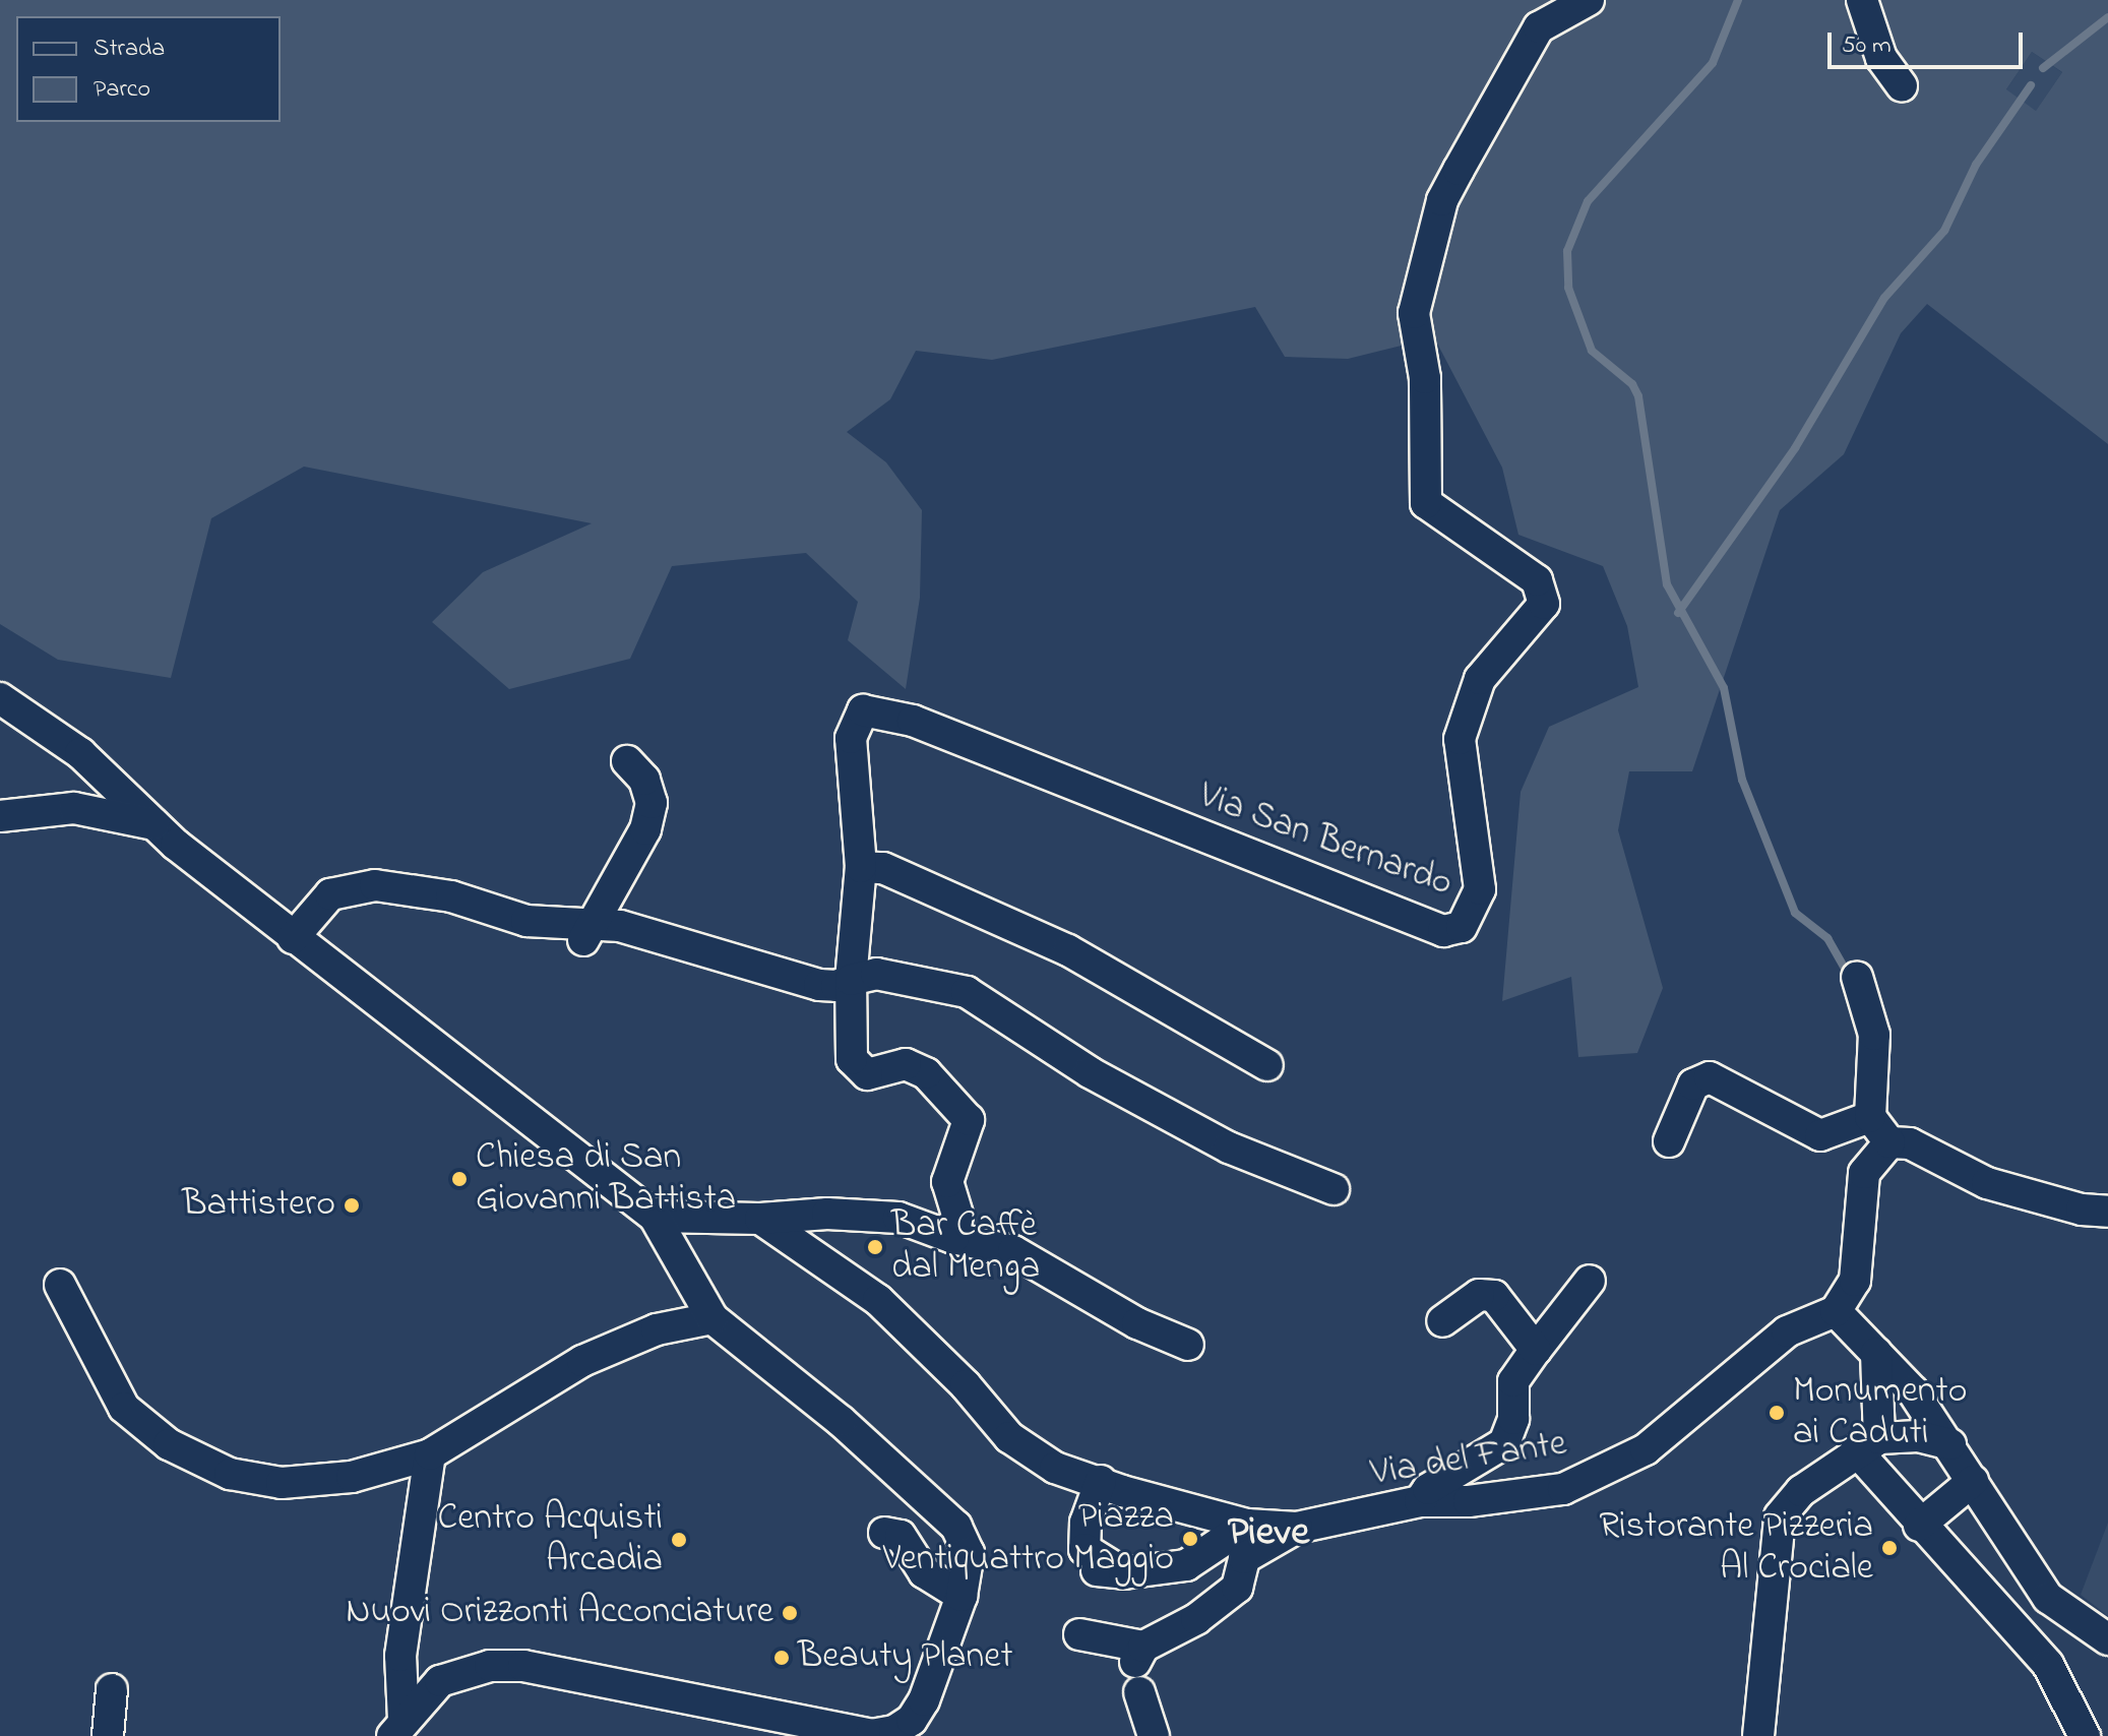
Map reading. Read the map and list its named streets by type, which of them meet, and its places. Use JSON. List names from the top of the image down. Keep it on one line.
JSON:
{"streets":{"street":["Via San Bernardo","Via del Fante"]},"districts":["Pieve"],"places":["Chiesa di San Giovanni Battista","Battistero","Bar Caffè dal Menga","Monumento ai Caduti","Piazza Ventiquattro Maggio","Centro Acquisti Arcadia","Ristorante Pizzeria Al Crociale","Nuovi Orizzonti Acconciature","Beauty Planet"],"legend":["Strada","Parco"],"scale_bar":"50 m"}
